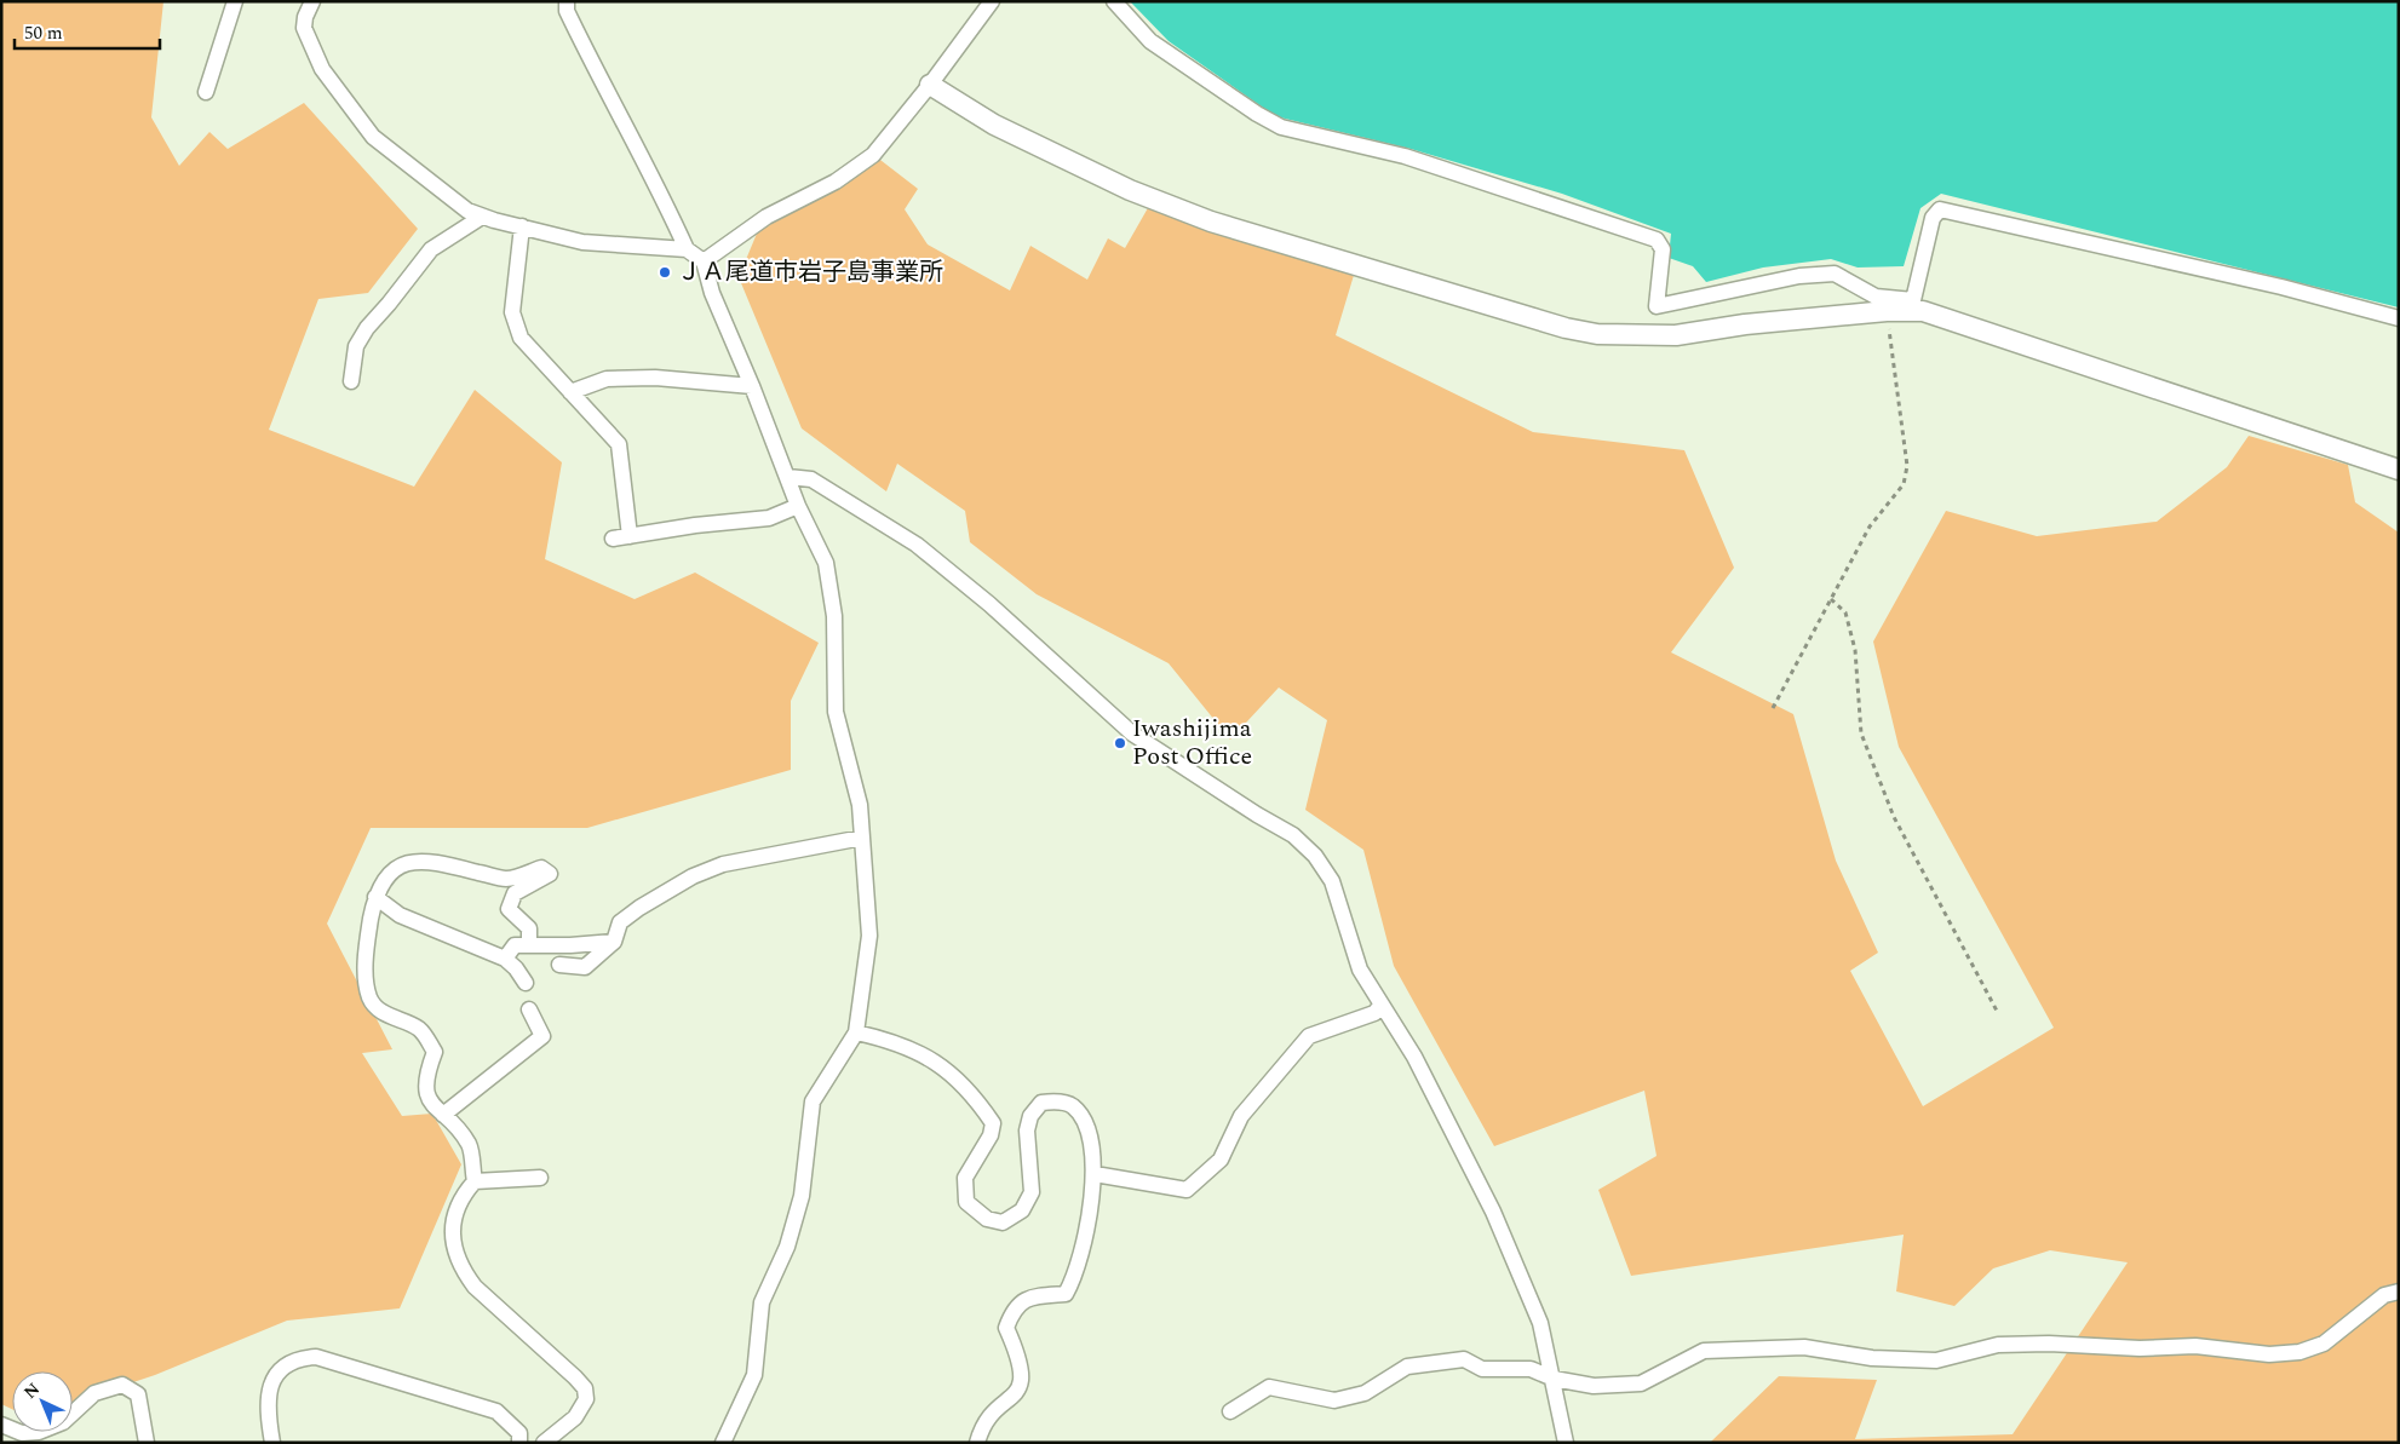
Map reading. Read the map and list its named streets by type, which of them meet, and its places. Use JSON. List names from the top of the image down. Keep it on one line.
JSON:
{"places":["ＪＡ尾道市岩子島事業所","Iwashijima Post Office"],"scale_bar":"50 m","north":"top left"}
